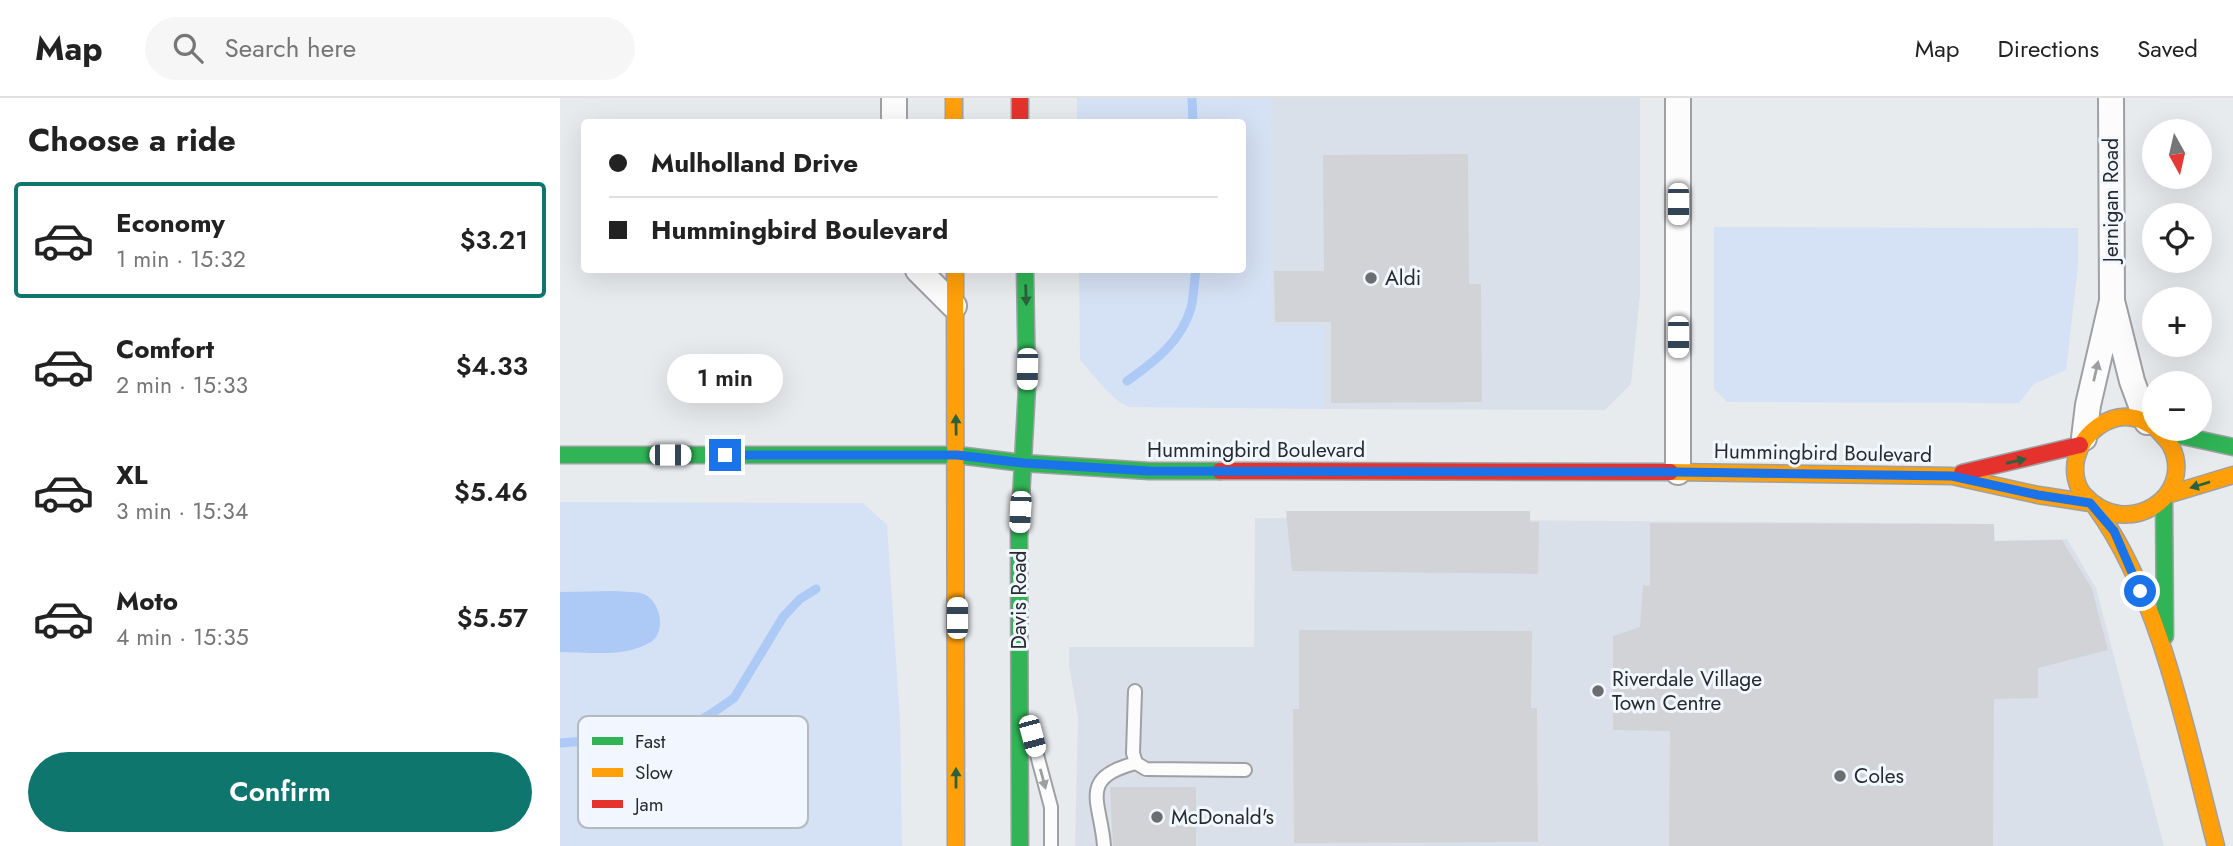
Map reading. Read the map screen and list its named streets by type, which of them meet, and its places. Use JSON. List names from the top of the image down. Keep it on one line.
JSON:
{"streets":{"street":["Jernigan Road","Hummingbird Boulevard","Davis Road"]},"crossings":[["Jernigan Road","Hummingbird Boulevard"],["Hummingbird Boulevard","Davis Road"]],"places":["Aldi","Riverdale Village Town Centre","Coles","McDonald's"],"legend":["Fast","Slow","Jam"],"north":"bottom","page":{"header":"Map","search":"Search here","nav":["Map","Directions","Saved"],"heading":"Choose a ride","map_buttons":["+","−"],"banner":["Mulholland Drive","Hummingbird Boulevard"],"list":[{"name":"Economy","note":"1 min · 15:32","value":"$3.21"},{"name":"Comfort","note":"2 min · 15:33","value":"$4.33"},{"name":"XL","note":"3 min · 15:34","value":"$5.46"},{"name":"Moto","note":"4 min · 15:35","value":"$5.57"}],"bubble":"1 min","buttons":"Confirm"}}
